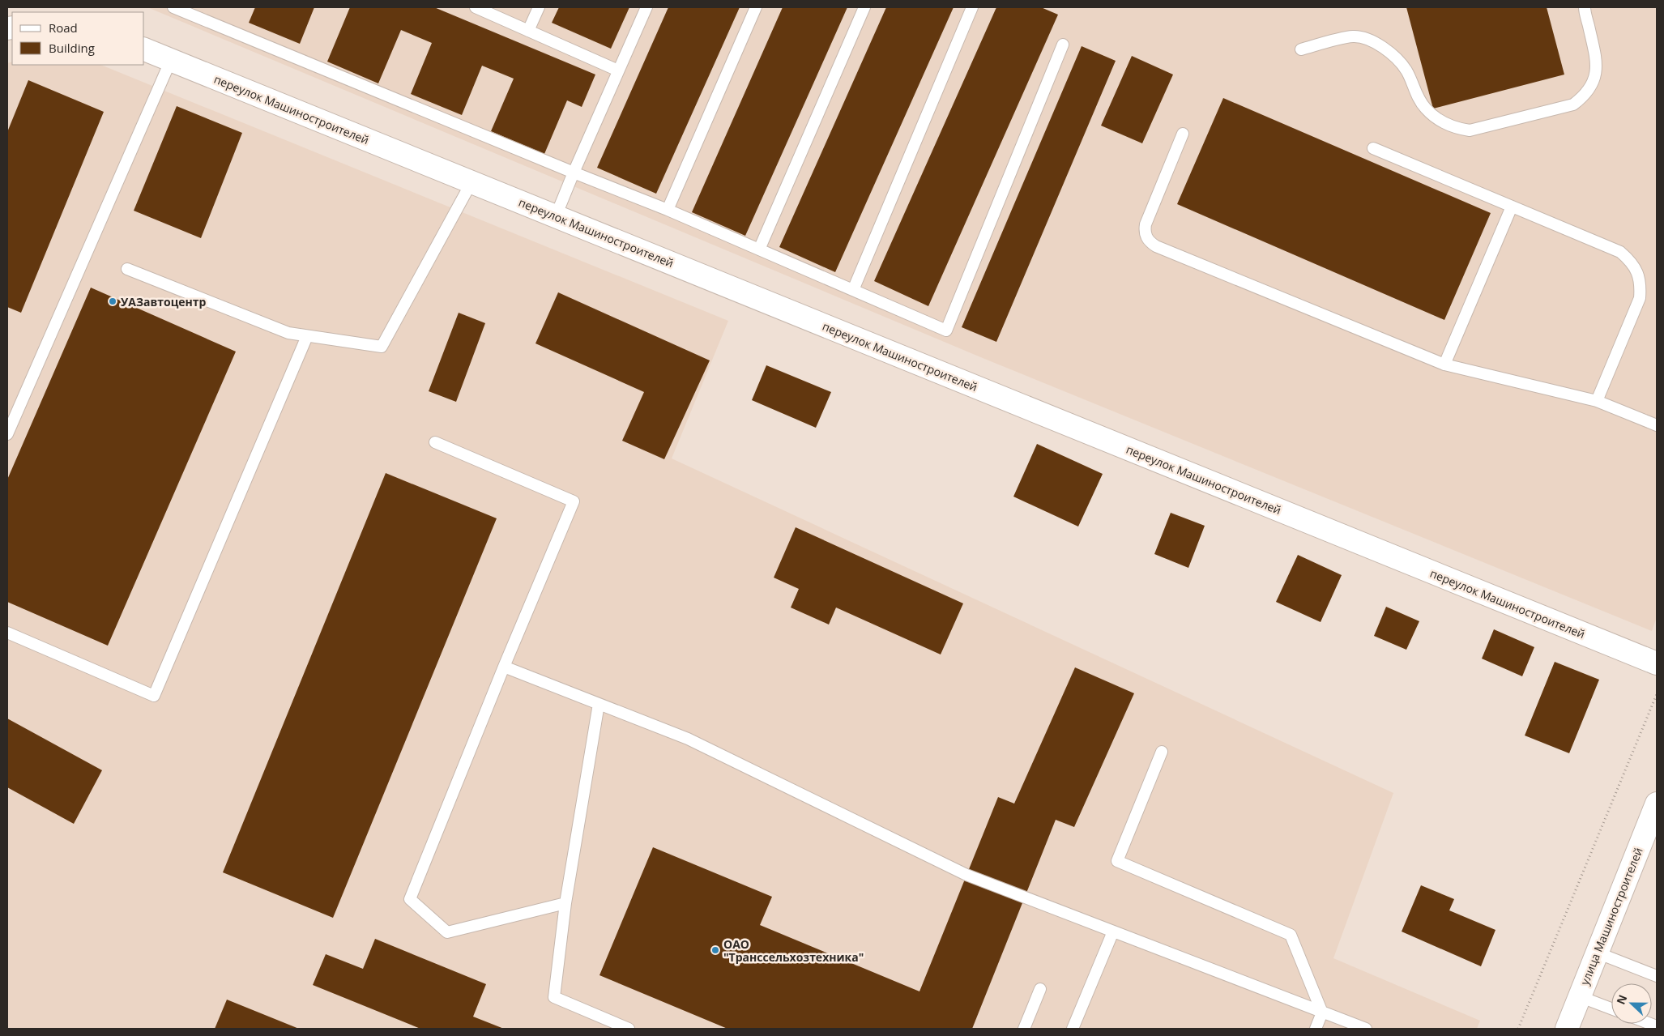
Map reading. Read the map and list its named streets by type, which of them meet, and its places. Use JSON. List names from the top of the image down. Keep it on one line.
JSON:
{"streets":{"street":["переулок Машиностроителей","улица Машиностроителей"]},"places":["УАЗавтоцентр","ОАО \"Транссельхозтехника\""],"legend":["Road","Building"],"north":"left"}
